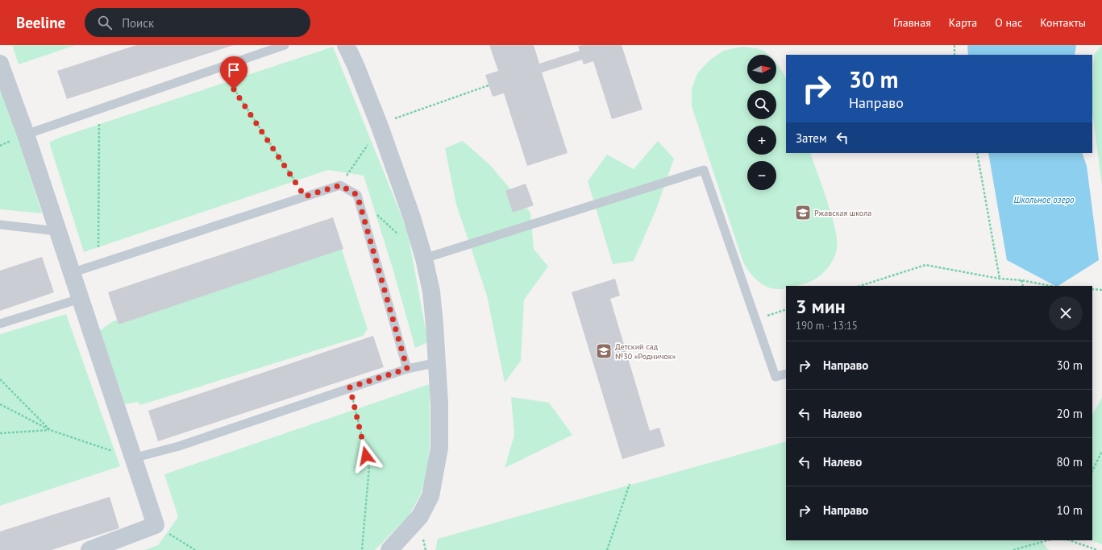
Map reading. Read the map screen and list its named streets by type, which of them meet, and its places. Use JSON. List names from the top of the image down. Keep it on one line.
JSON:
{"water":["Школьное озеро"],"places":{"school or university":["Ржавская школа","Детский сад №30 «Родничок»"]},"north":"right","page":{"header":"Beeline","search":"Поиск","nav":["Главная","Карта","О нас","Контакты"],"map_buttons":["+","−"],"turn":["30 m","Направо"],"then":"Затем","heading":["3 мин","190 m · 13:15"],"list":[{"name":"Направо","value":"30 m"},{"name":"Налево","value":"20 m"},{"name":"Налево","value":"80 m"},{"name":"Направо","value":"10 m"}]}}
